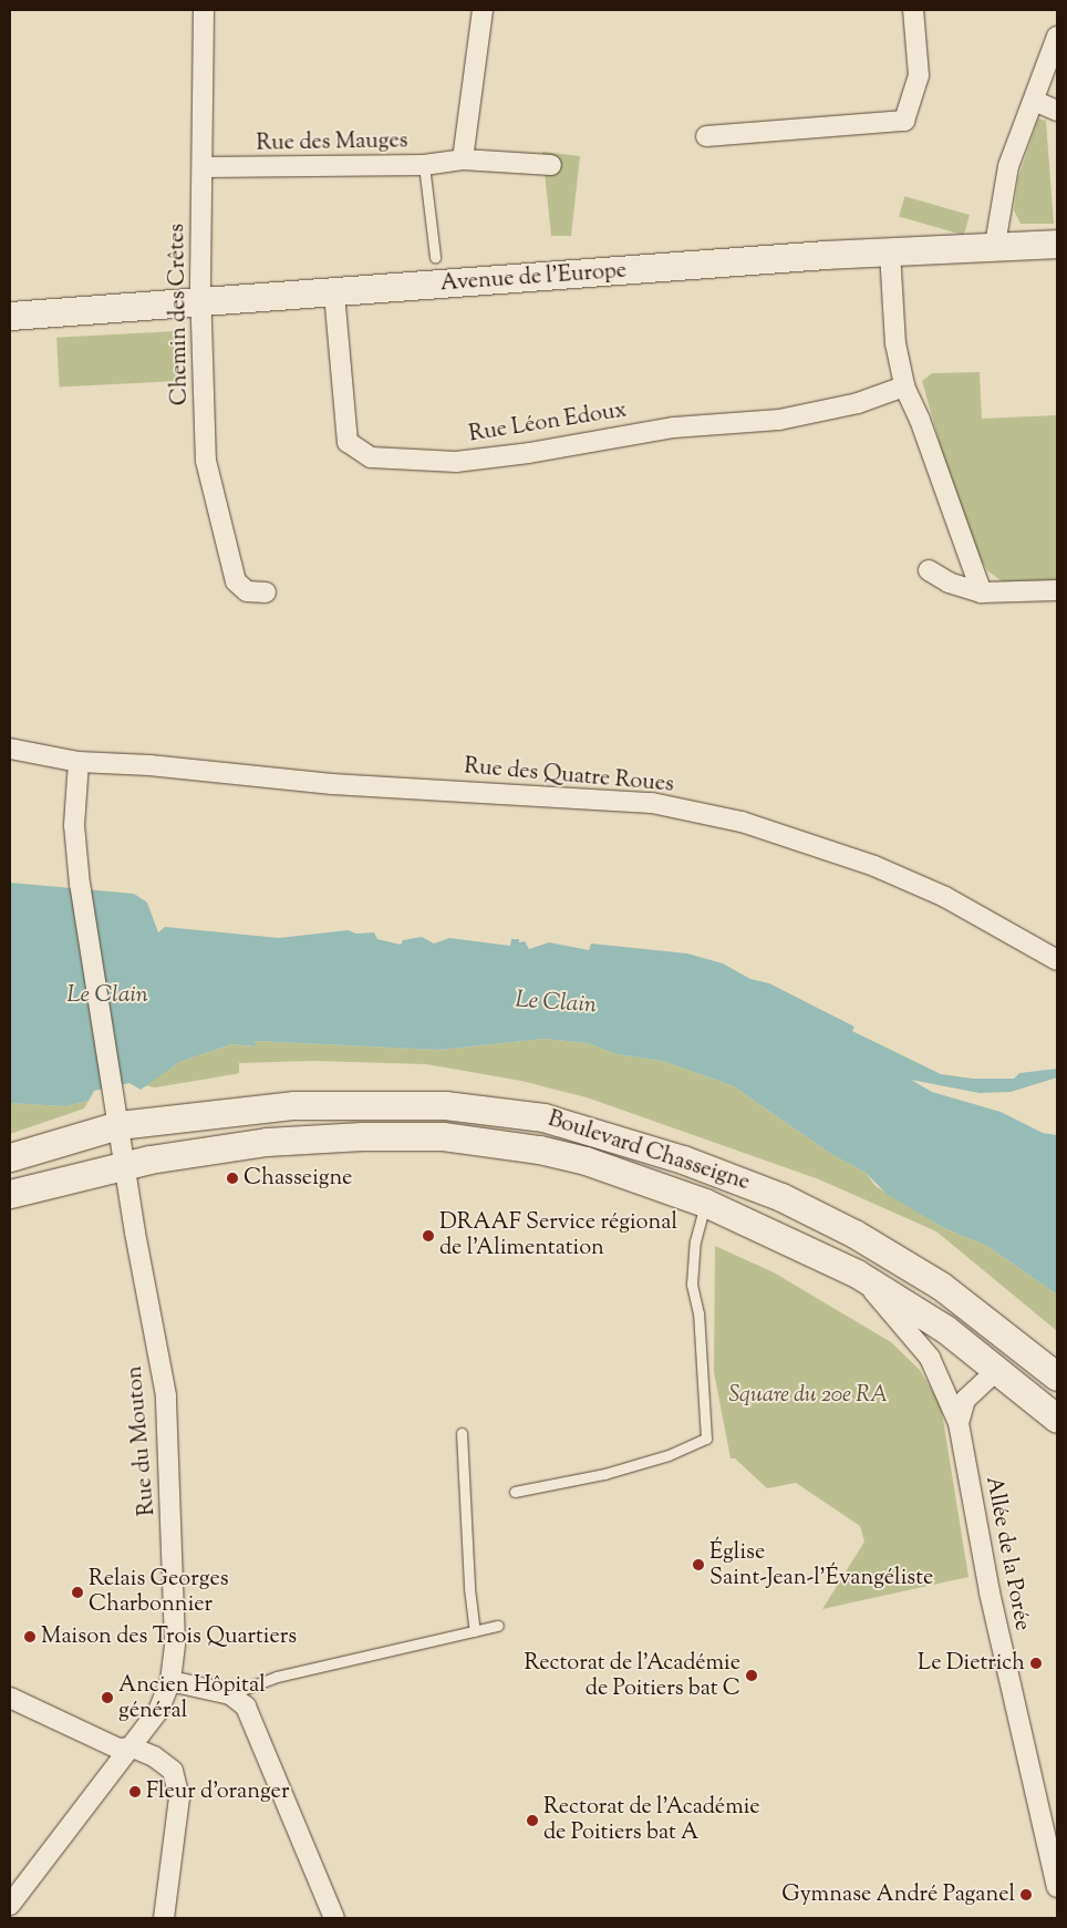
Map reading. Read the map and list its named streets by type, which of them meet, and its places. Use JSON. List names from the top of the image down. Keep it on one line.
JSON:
{"streets":{"main road":["Avenue de l'Europe","Boulevard Chasseigne"],"street":["Rue des Mauges","Chemin des Crêtes","Rue Léon Edoux","Rue des Quatre Roues","Rue du Mouton","Allée de la Porée"]},"crossings":[["Rue des Mauges","Chemin des Crêtes"],["Avenue de l'Europe","Chemin des Crêtes"],["Avenue de l'Europe","Rue Léon Edoux"],["Rue des Quatre Roues","Rue du Mouton"],["Boulevard Chasseigne","Rue du Mouton"],["Boulevard Chasseigne","Allée de la Porée"]],"water":["Le Clain"],"parks":["Square du 20e RA"],"places":["Chasseigne","DRAAF Service régional de l'Alimentation","Église Saint-Jean-l'Évangéliste","Relais Georges Charbonnier","Maison des Trois Quartiers","Le Dietrich","Rectorat de l'Académie de Poitiers bat C","Ancien Hôpital général","Fleur d'oranger","Rectorat de l'Académie de Poitiers bat A","Gymnase André Paganel"]}
